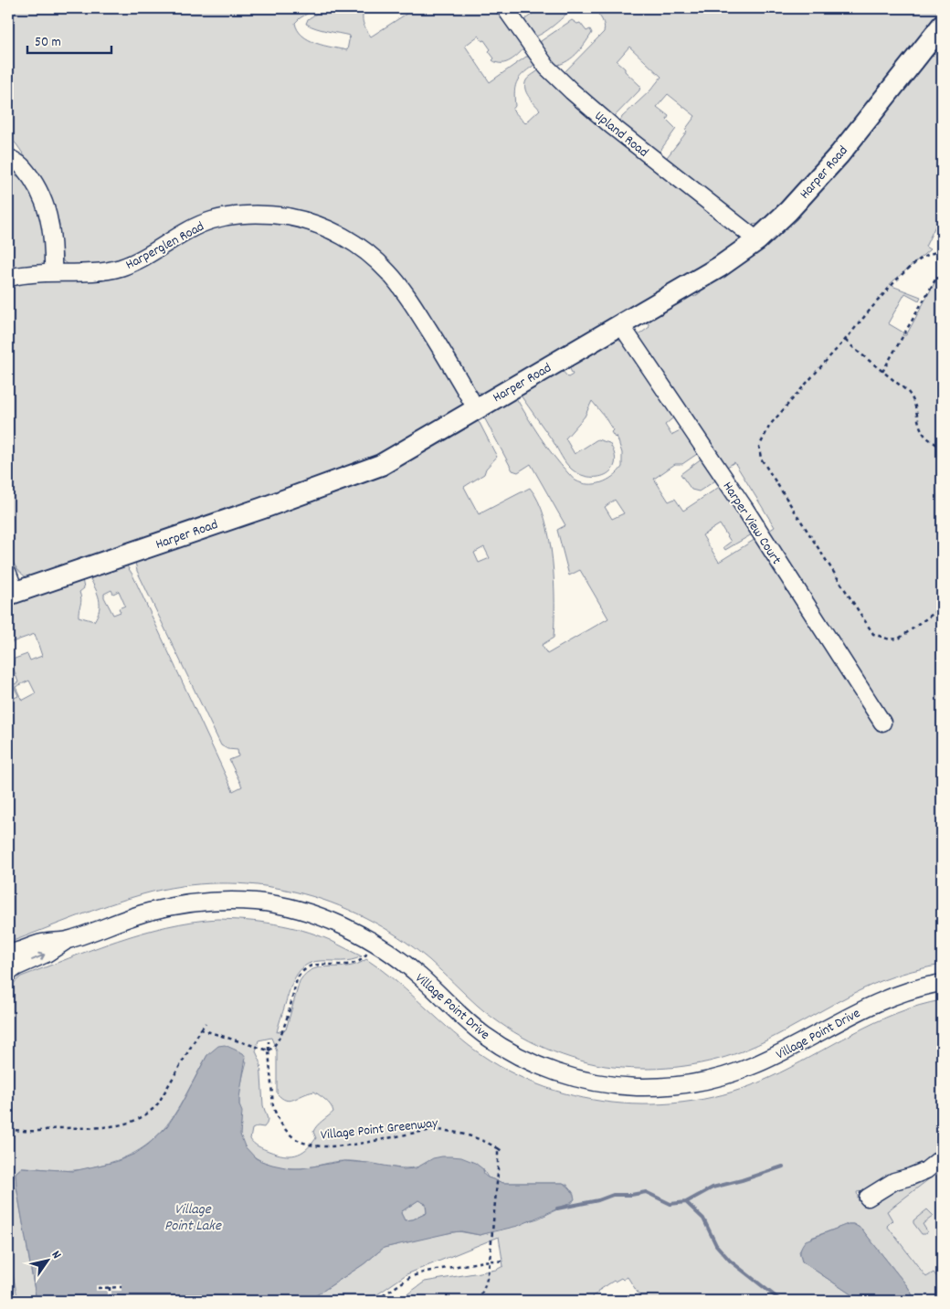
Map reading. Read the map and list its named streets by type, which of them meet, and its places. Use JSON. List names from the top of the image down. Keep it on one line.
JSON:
{"streets":{"main road":["Harper Road"],"street":["Upland Road","Harperglen Road","Harper View Court","Village Point Drive"],"path":["Village Point Greenway"]},"crossings":[["Upland Road","Harper Road"],["Harper Road","Harperglen Road"],["Harper Road","Harper View Court"]],"water":["Village Point Lake"],"scale_bar":"50 m","north":"top right"}
